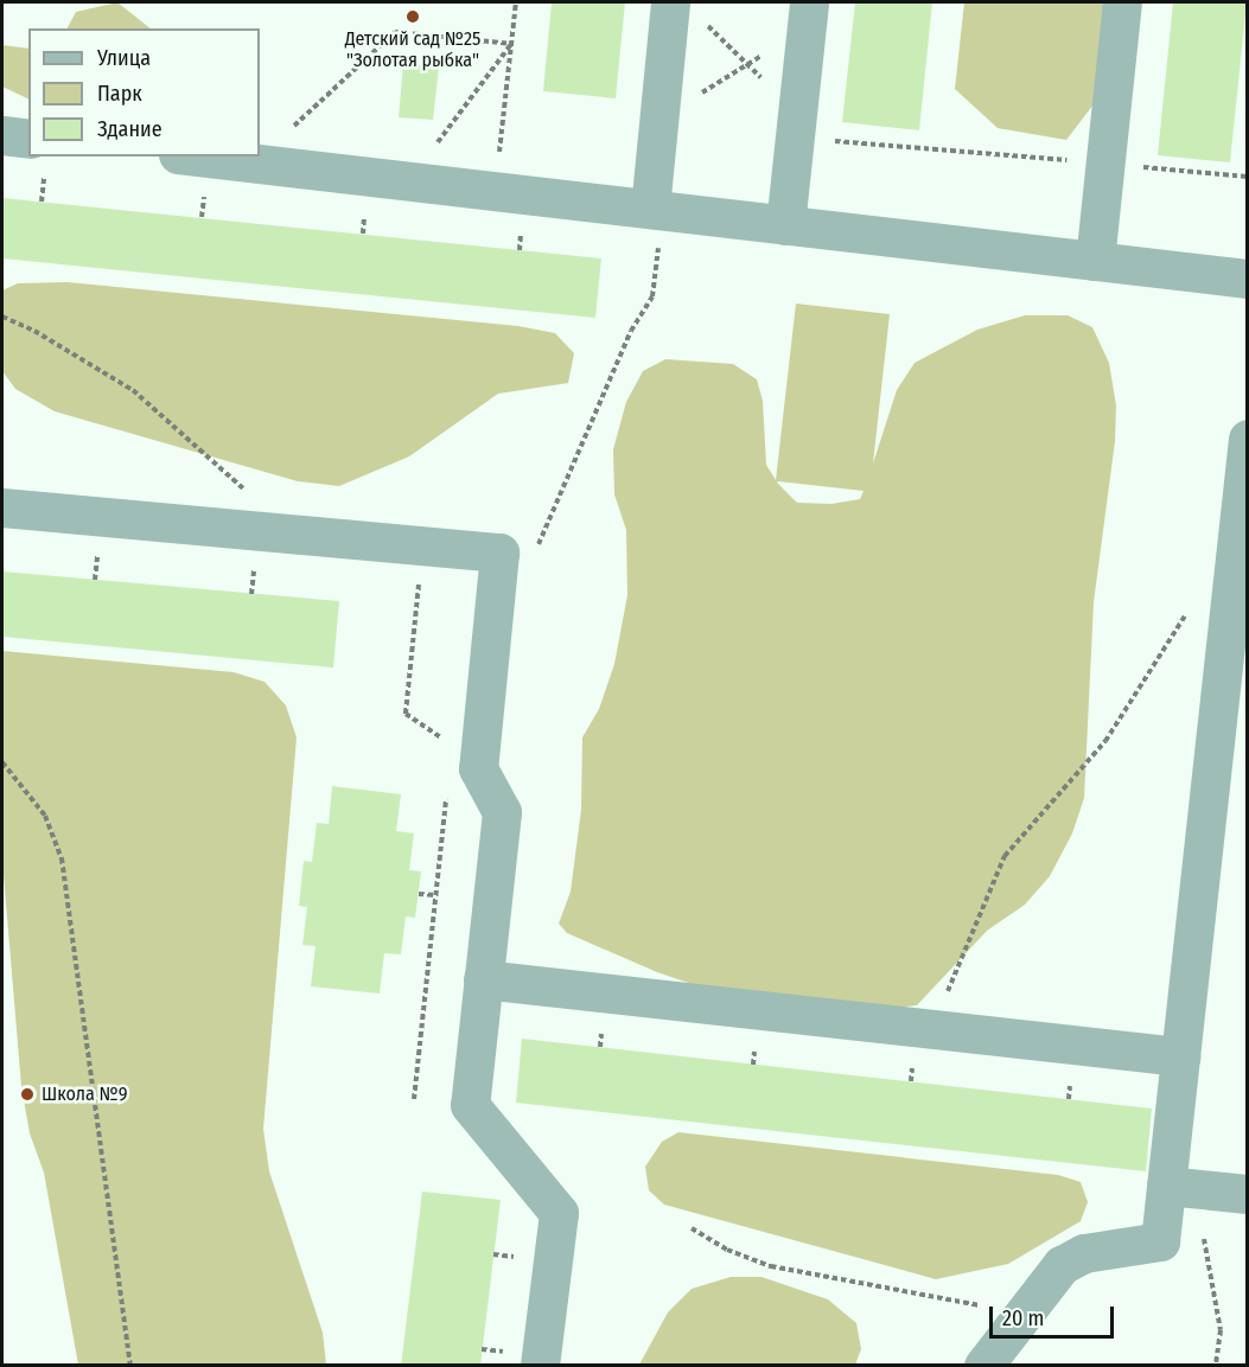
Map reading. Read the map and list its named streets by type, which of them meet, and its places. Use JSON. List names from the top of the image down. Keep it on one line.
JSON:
{"places":["Детский сад №25 \"Золотая рыбка\"","Школа №9"],"legend":["Улица","Парк","Здание"],"scale_bar":"20 m"}
